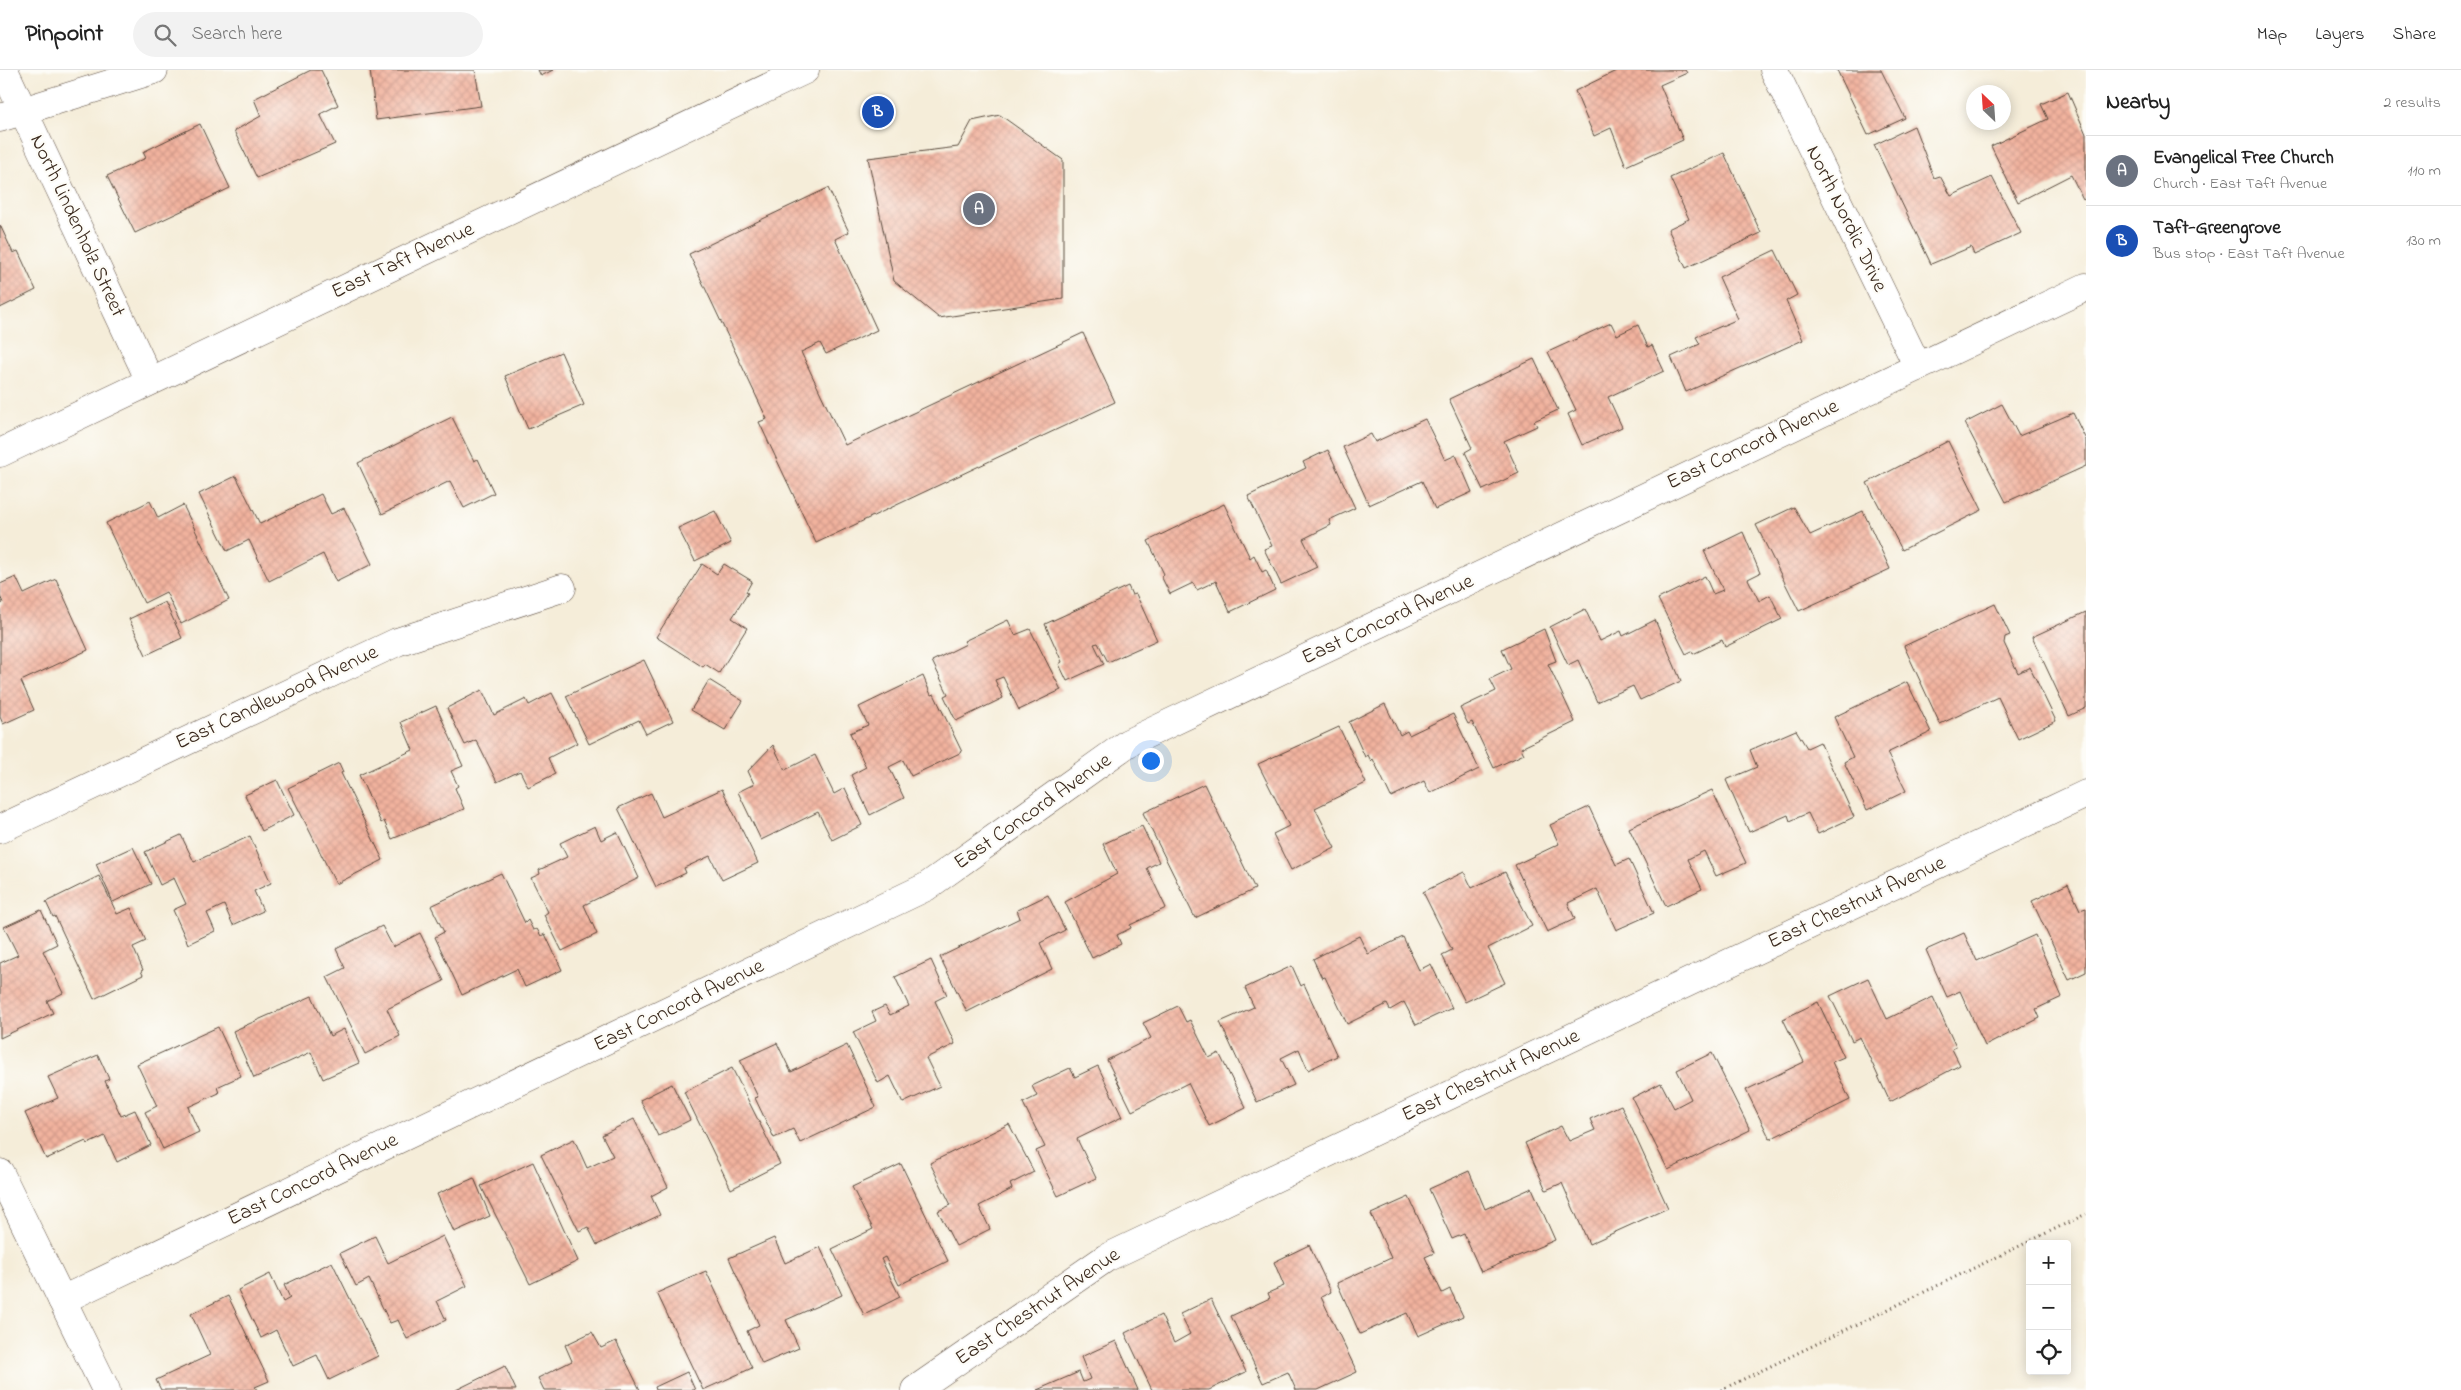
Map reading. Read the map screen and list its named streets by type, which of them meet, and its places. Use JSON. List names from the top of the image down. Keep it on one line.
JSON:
{"streets":{"street":["North Nordic Drive","North Lindenholz Street","East Taft Avenue","East Concord Avenue","East Candlewood Avenue","East Chestnut Avenue"]},"crossings":[["North Nordic Drive","East Concord Avenue"],["North Lindenholz Street","East Taft Avenue"]],"north":"top left","page":{"header":"Pinpoint","search":"Search here","nav":["Map","Layers","Share"],"heading":["Nearby","2 results"],"pins":["B","A"],"list":[{"mark":"A","name":"Evangelical Free Church","note":"Church · East Taft Avenue","value":"110 m"},{"mark":"B","name":"Taft-Greengrove","note":"Bus stop · East Taft Avenue","value":"130 m"}],"map_buttons":["+","−"]}}
